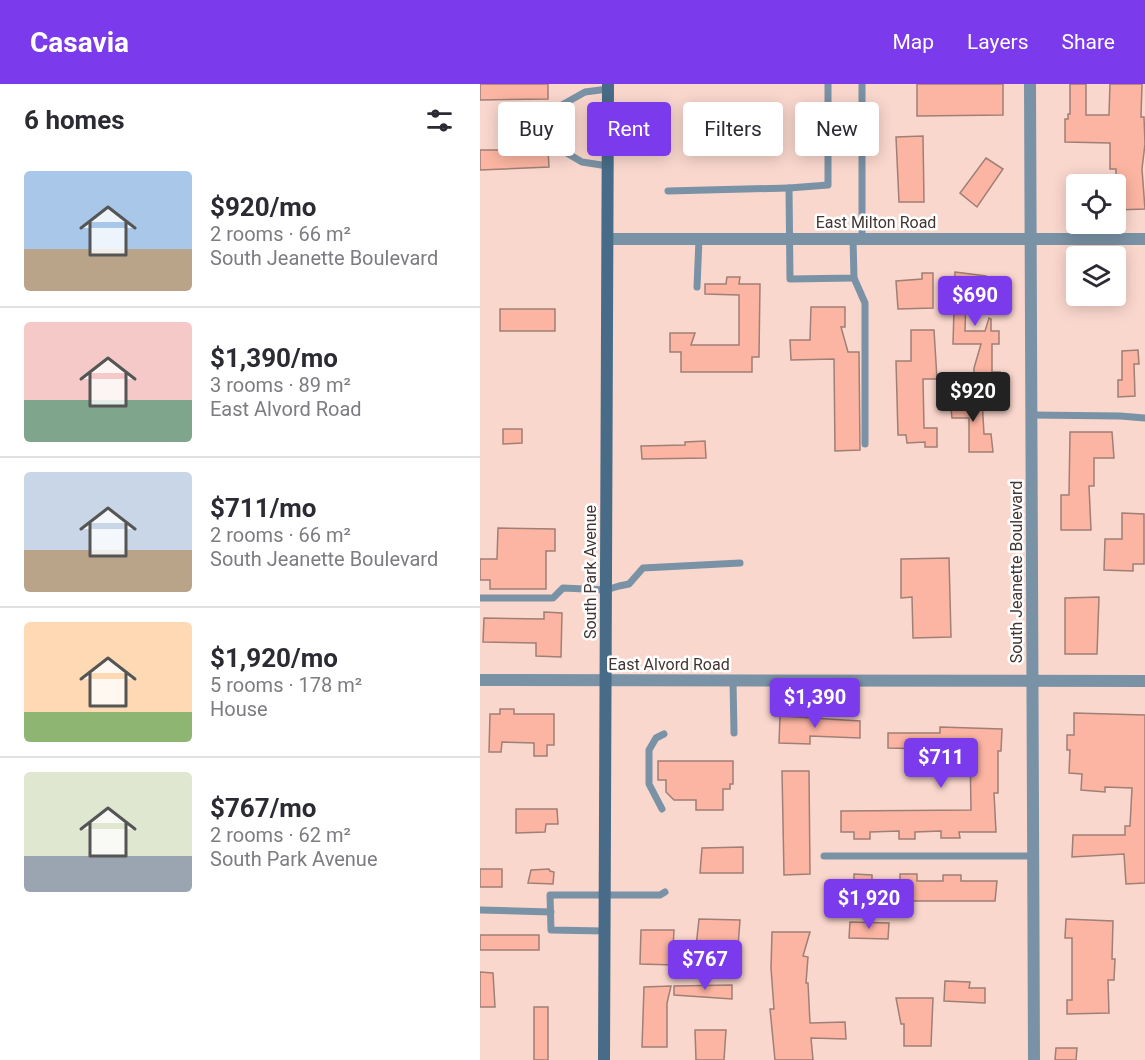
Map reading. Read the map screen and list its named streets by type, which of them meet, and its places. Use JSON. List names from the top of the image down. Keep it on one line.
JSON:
{"streets":{"main road":["South Park Avenue"],"street":["East Milton Road","South Jeanette Boulevard","East Alvord Road"]},"crossings":[["East Milton Road","South Park Avenue"],["East Milton Road","South Jeanette Boulevard"],["South Park Avenue","East Alvord Road"],["South Jeanette Boulevard","East Alvord Road"]],"page":{"header":"Casavia","nav":["Map","Layers","Share"],"heading":"6 homes","chip":["Buy","Rent","Filters","New"],"list":[{"name":"$920/mo","note":"2 rooms · 66 m² · South Jeanette Boulevard"},{"name":"$1,390/mo","note":"3 rooms · 89 m² · East Alvord Road"},{"name":"$711/mo","note":"2 rooms · 66 m² · South Jeanette Boulevard"},{"name":"$1,920/mo","note":"5 rooms · 178 m² · House"},{"name":"$767/mo","note":"2 rooms · 62 m² · South Park Avenue"}],"price":["$690","$920","$1,390","$711","$1,920","$767"]}}
